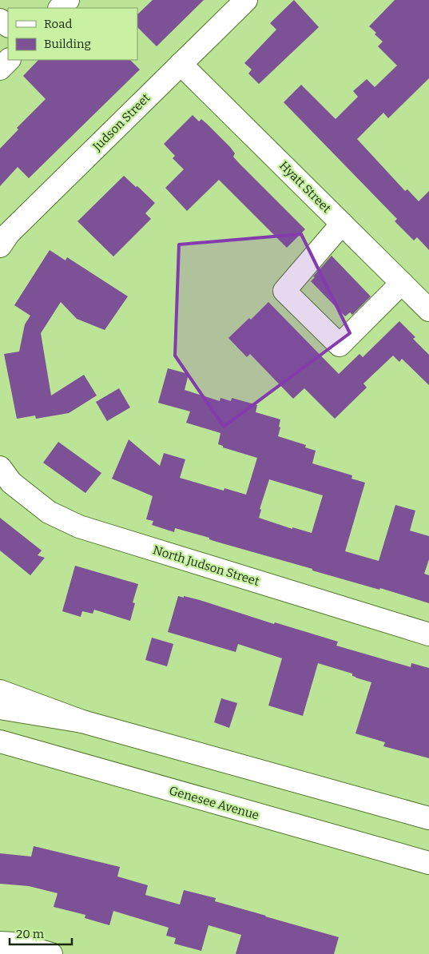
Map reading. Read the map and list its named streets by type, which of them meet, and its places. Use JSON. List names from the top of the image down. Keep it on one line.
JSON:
{"streets":{"main road":["Judson Street","Hyatt Street","North Judson Street","Genesee Avenue"]},"crossings":[["Judson Street","Hyatt Street"]],"legend":["Road","Building"],"scale_bar":"20 m"}
